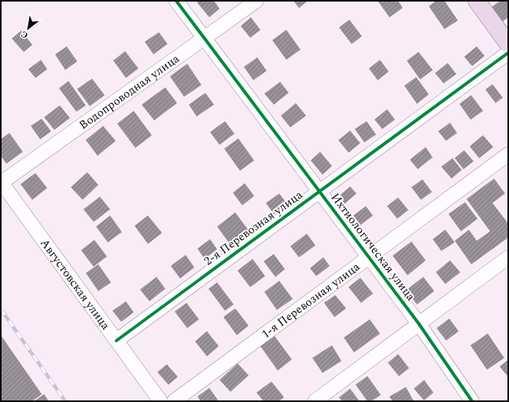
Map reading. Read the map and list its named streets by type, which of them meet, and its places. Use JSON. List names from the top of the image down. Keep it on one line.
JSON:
{"streets":{"street":["Водопроводная улица","2-я Перевозная улица","Ихтиологическая улица","Августовская улица","1-я Перевозная улица"]},"crossings":[["Водопроводная улица","Ихтиологическая улица"],["Водопроводная улица","Августовская улица"],["2-я Перевозная улица","Ихтиологическая улица"],["2-я Перевозная улица","Августовская улица"],["Ихтиологическая улица","1-я Перевозная улица"]],"north":"bottom left"}
